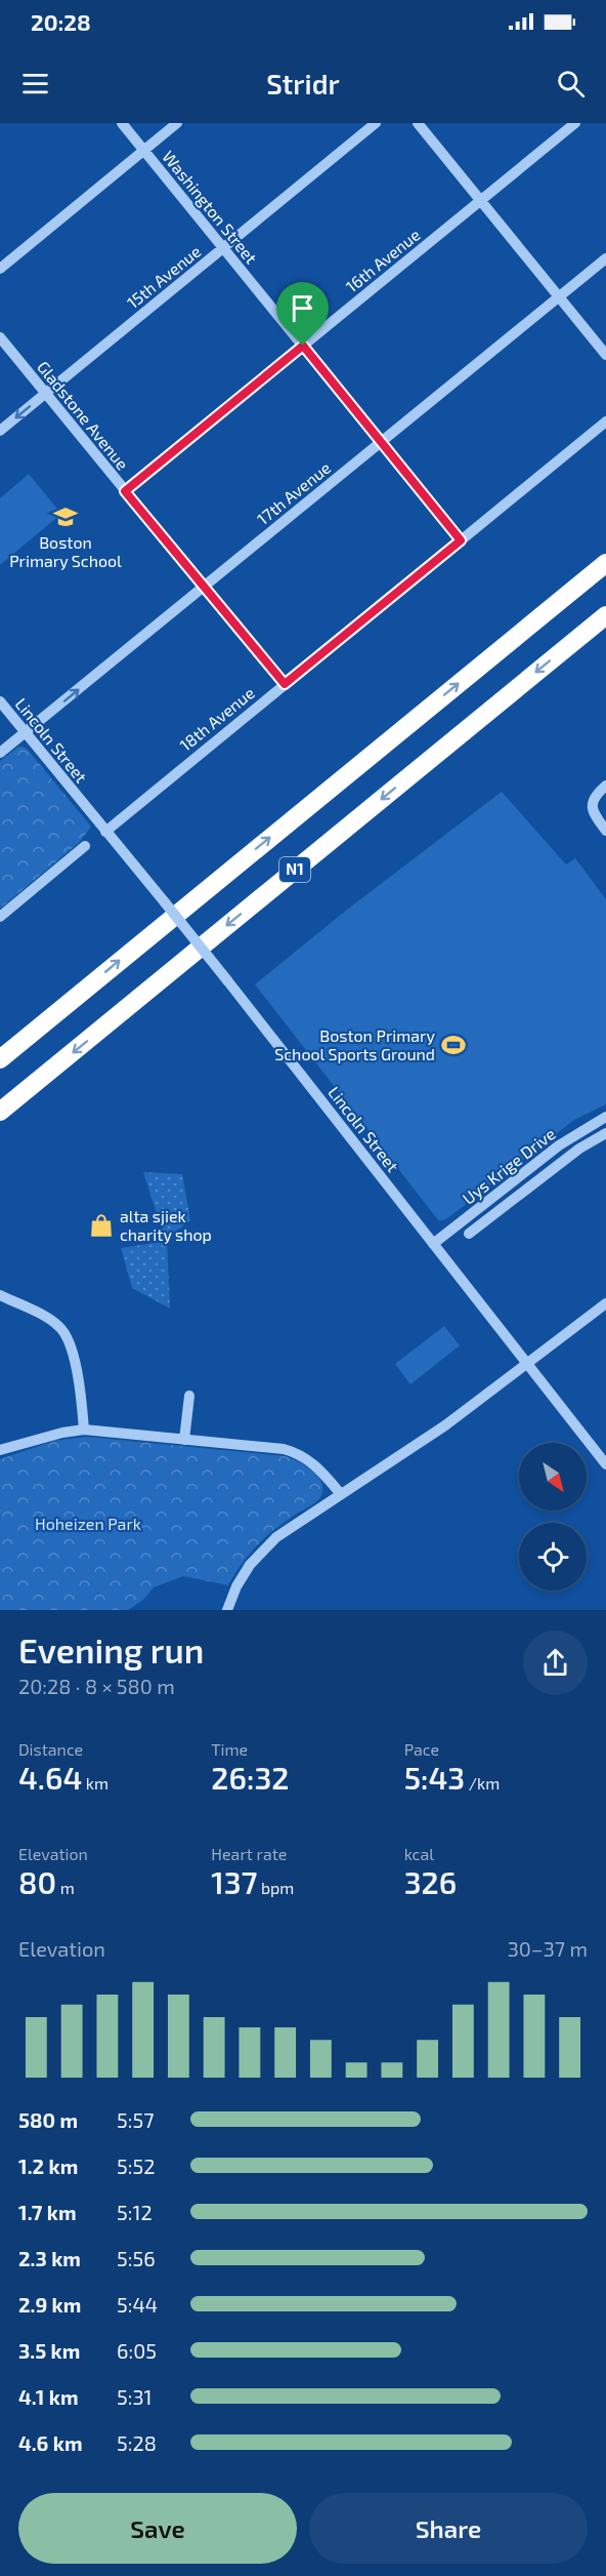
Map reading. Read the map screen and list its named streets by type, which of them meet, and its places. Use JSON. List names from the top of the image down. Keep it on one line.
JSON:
{"streets":{"highway":["N1"],"street":["Washington Street","16th Avenue","15th Avenue","Gladstone Avenue","17th Avenue","18th Avenue","Lincoln Street","Uys Krige Drive"]},"crossings":[["Washington Street","16th Avenue"],["Washington Street","15th Avenue"],["Washington Street","17th Avenue"],["Washington Street","18th Avenue"],["16th Avenue","Gladstone Avenue"],["15th Avenue","Gladstone Avenue"],["Gladstone Avenue","17th Avenue"],["Gladstone Avenue","18th Avenue"],["17th Avenue","Lincoln Street"],["18th Avenue","Lincoln Street"],["Lincoln Street","Uys Krige Drive"]],"parks":["Hoheizen Park"],"places":{"school or university":["Boston Primary School"],"sports":["Boston Primary School Sports Ground"],"shop":["alta sjiek charity shop"]},"north":"bottom right","page":{"status":"20:28","header":"Stridr","heading":["Evening run","20:28 · 8 × 580 m"],"stats":[["Distance","4.64 km"],["Time","26:32"],["Pace","5:43 /km"],["Elevation","80 m"],["Heart rate","137 bpm"],["kcal","326"]],"chart":["Elevation","30–37 m"],"list":[{"name":"580 m","note":"5:57"},{"name":"1.2 km","note":"5:52"},{"name":"1.7 km","note":"5:12"},{"name":"2.3 km","note":"5:56"},{"name":"2.9 km","note":"5:44"},{"name":"3.5 km","note":"6:05"},{"name":"4.1 km","note":"5:31"},{"name":"4.6 km","note":"5:28"}],"buttons":["Save","Share"]}}
